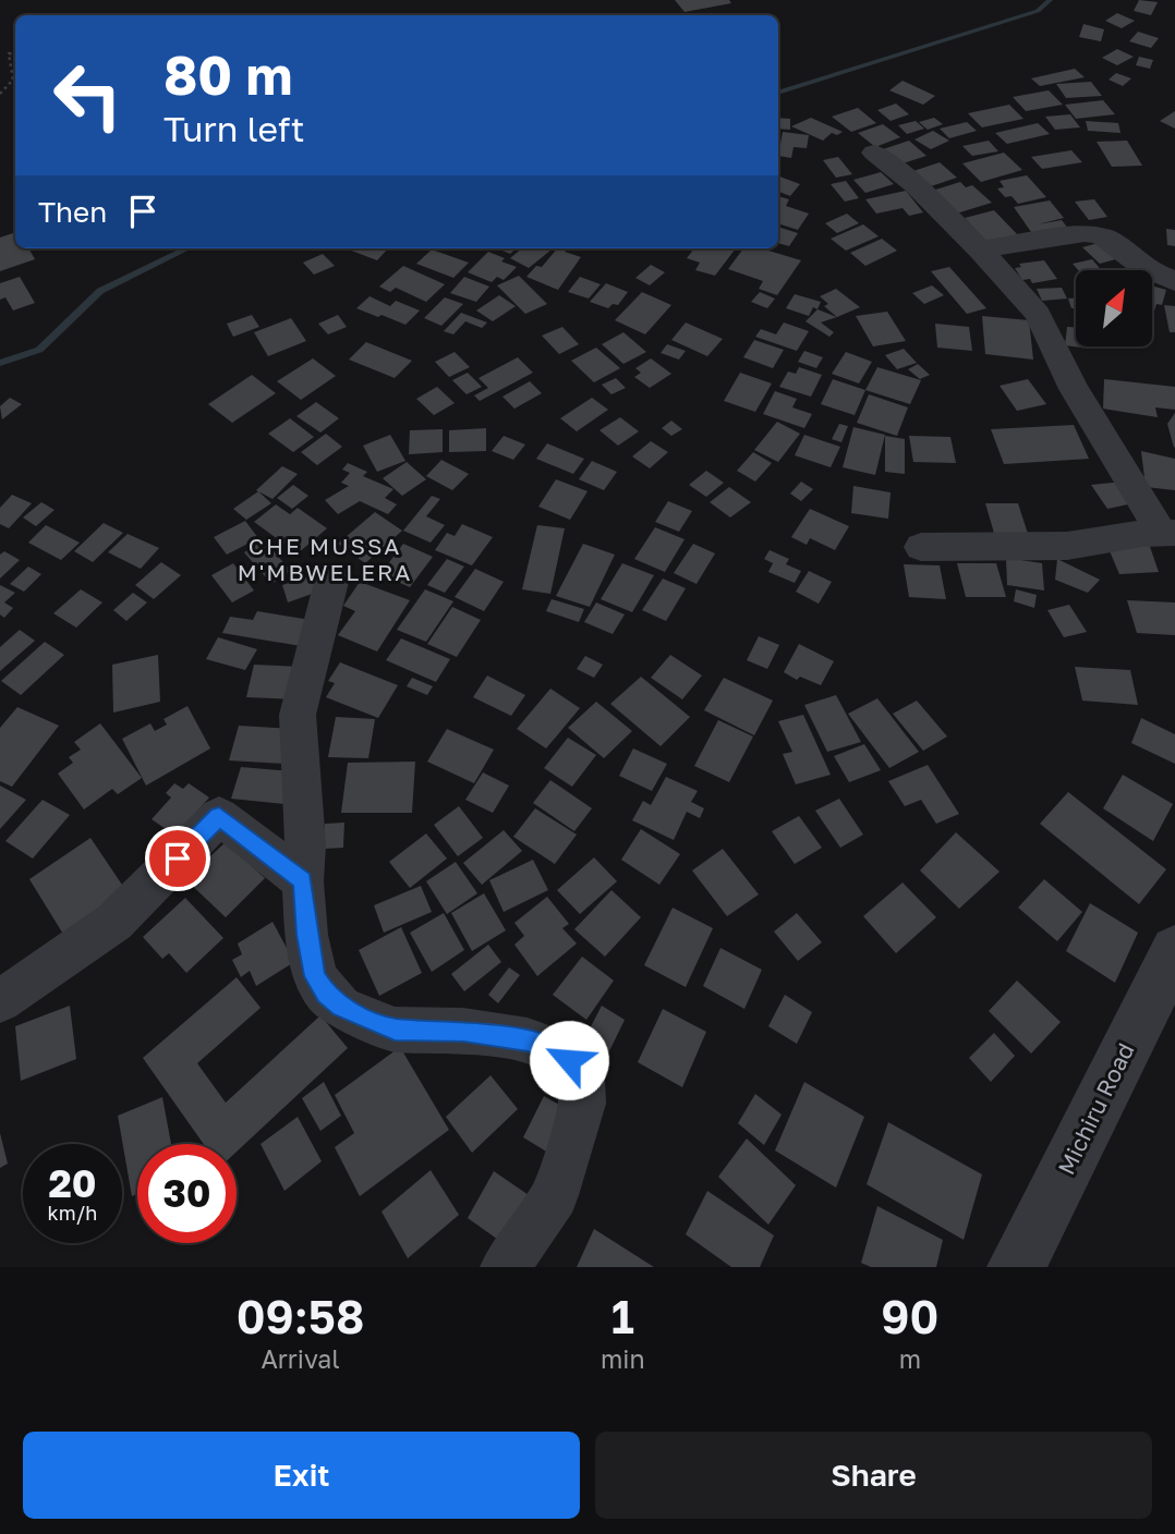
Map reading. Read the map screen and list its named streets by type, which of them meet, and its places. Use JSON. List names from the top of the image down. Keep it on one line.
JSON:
{"streets":{"street":["Michiru Road"]},"districts":["CHE MUSSA M'MBWELERA"],"north":"top right","page":{"turn":["80 m","Turn left"],"then":"Then","speed":"20 km/h","limit":"30","eta":["09:58","Arrival","1","min","90","m"],"buttons":["Exit","Share"]}}
